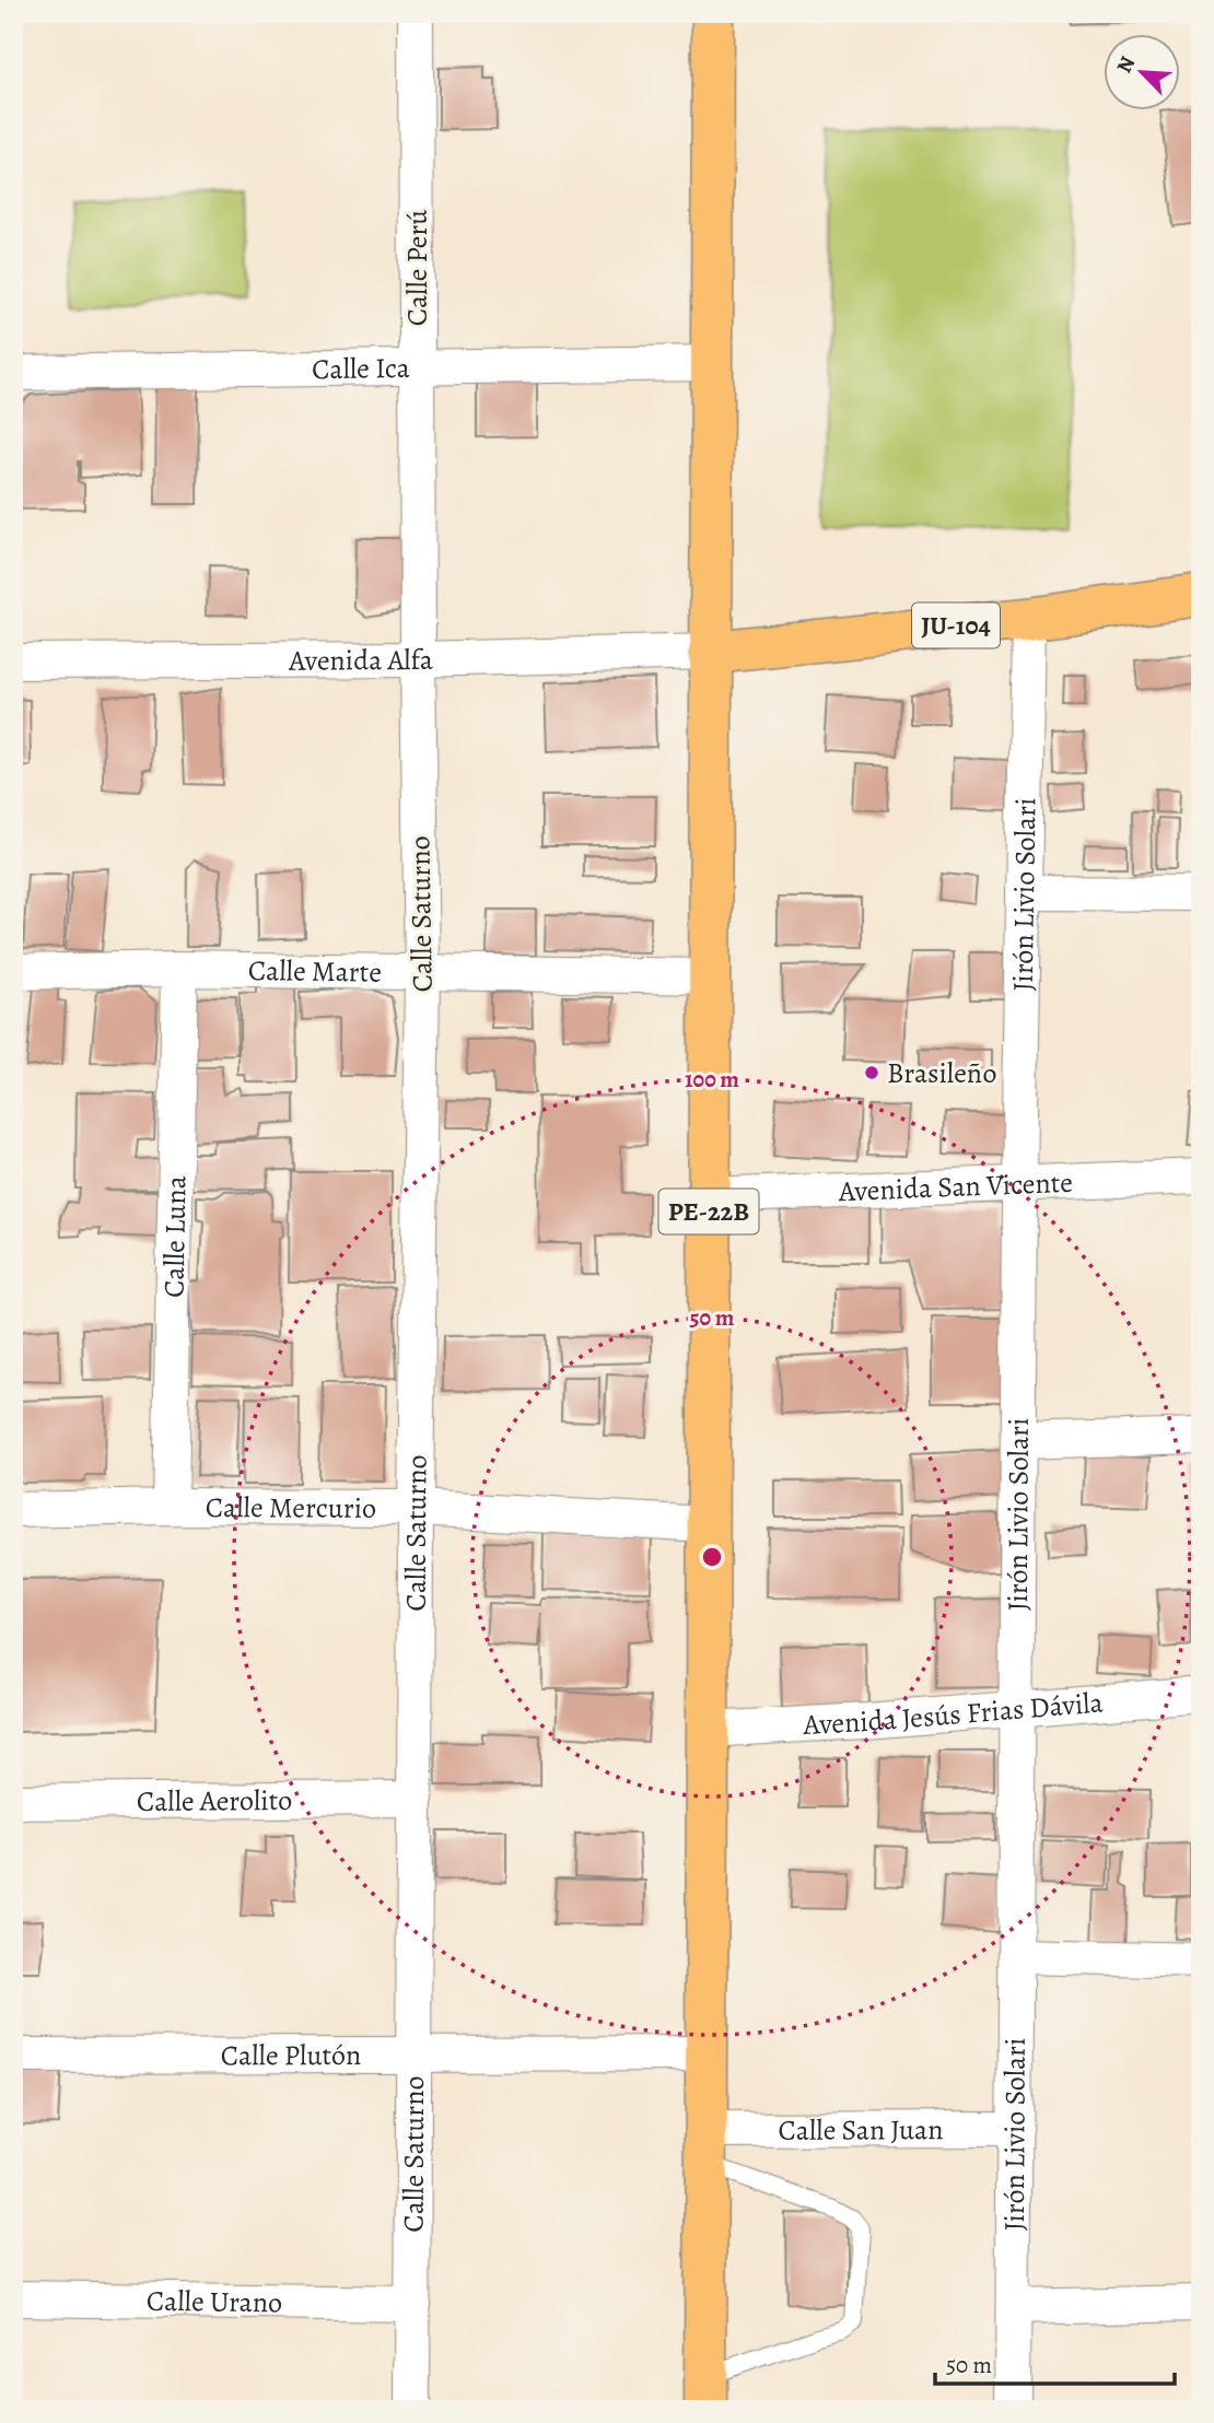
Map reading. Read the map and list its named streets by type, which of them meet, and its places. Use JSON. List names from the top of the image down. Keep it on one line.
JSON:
{"streets":{"main road":["JU-104","PE-22B"],"street":["Calle Perú","Calle Ica","Avenida Alfa","Jirón Livio Solari","Calle Saturno","Calle Marte","Avenida San Vicente","Calle Luna","Calle Mercurio","Avenida Jesús Frias Dávila","Calle Aerolito","Calle Plutón","Calle San Juan","Calle Urano"]},"crossings":[["Calle Perú","Calle Ica"],["Calle Perú","Avenida Alfa"],["Calle Perú","Calle Saturno"],["Calle Ica","PE-22B"],["JU-104","Avenida Alfa"],["JU-104","Jirón Livio Solari"],["JU-104","PE-22B"],["Avenida Alfa","Calle Saturno"],["Avenida Alfa","PE-22B"],["Jirón Livio Solari","Avenida San Vicente"],["Jirón Livio Solari","Avenida Jesús Frias Dávila"],["Jirón Livio Solari","Calle San Juan"],["Calle Saturno","Calle Marte"],["Calle Saturno","Calle Mercurio"],["Calle Saturno","Calle Aerolito"],["Calle Saturno","Calle Plutón"],["Calle Saturno","Calle Urano"],["Calle Marte","PE-22B"],["Calle Marte","Calle Luna"],["Avenida San Vicente","PE-22B"],["PE-22B","Calle Mercurio"],["PE-22B","Avenida Jesús Frias Dávila"],["PE-22B","Calle Plutón"],["PE-22B","Calle San Juan"],["Calle Luna","Calle Mercurio"]],"places":["Brasileño"],"scale_bar":"50 m","north":"top left","rings":["100 m","50 m"]}
